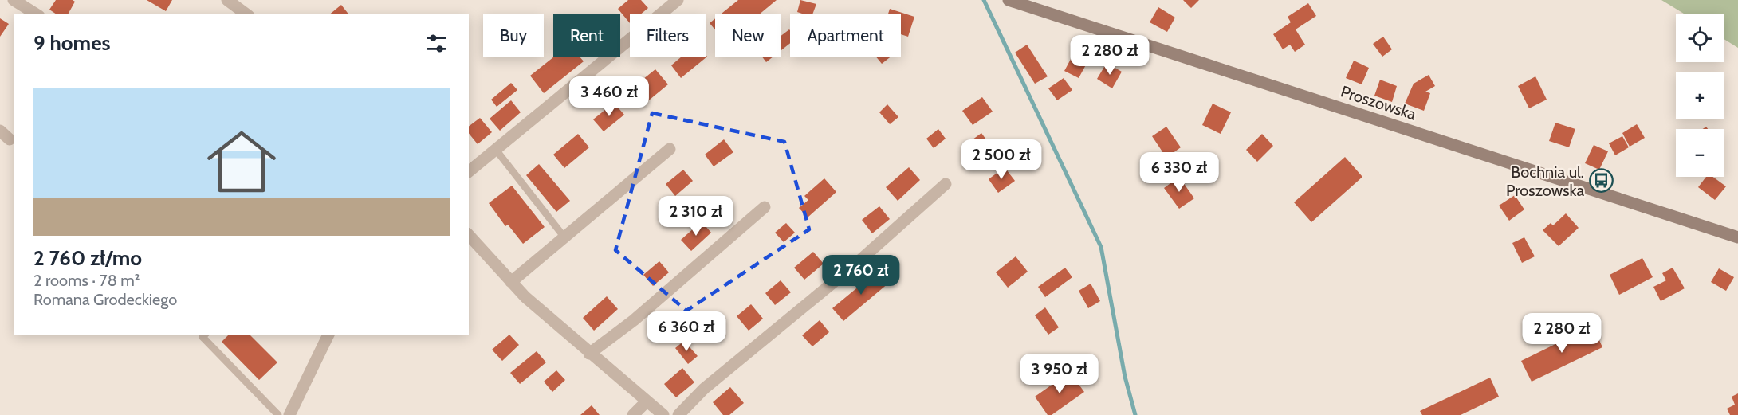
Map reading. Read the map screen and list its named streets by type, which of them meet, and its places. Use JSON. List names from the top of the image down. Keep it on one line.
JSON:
{"streets":{"main road":["Proszowska"]},"places":{"bus stop":["Bochnia ul. Proszowska"]},"page":{"map_buttons":["+","−"],"chip":["Buy","Rent","Filters","New","Apartment"],"heading":"9 homes","price":["2 280 zł","3 460 zł","2 500 zł","6 330 zł","2 310 zł","2 760 zł","6 360 zł","2 280 zł","3 950 zł"],"list":[{"name":"2 760 zł/mo","note":"2 rooms · 78 m² · Romana Grodeckiego"}]}}
